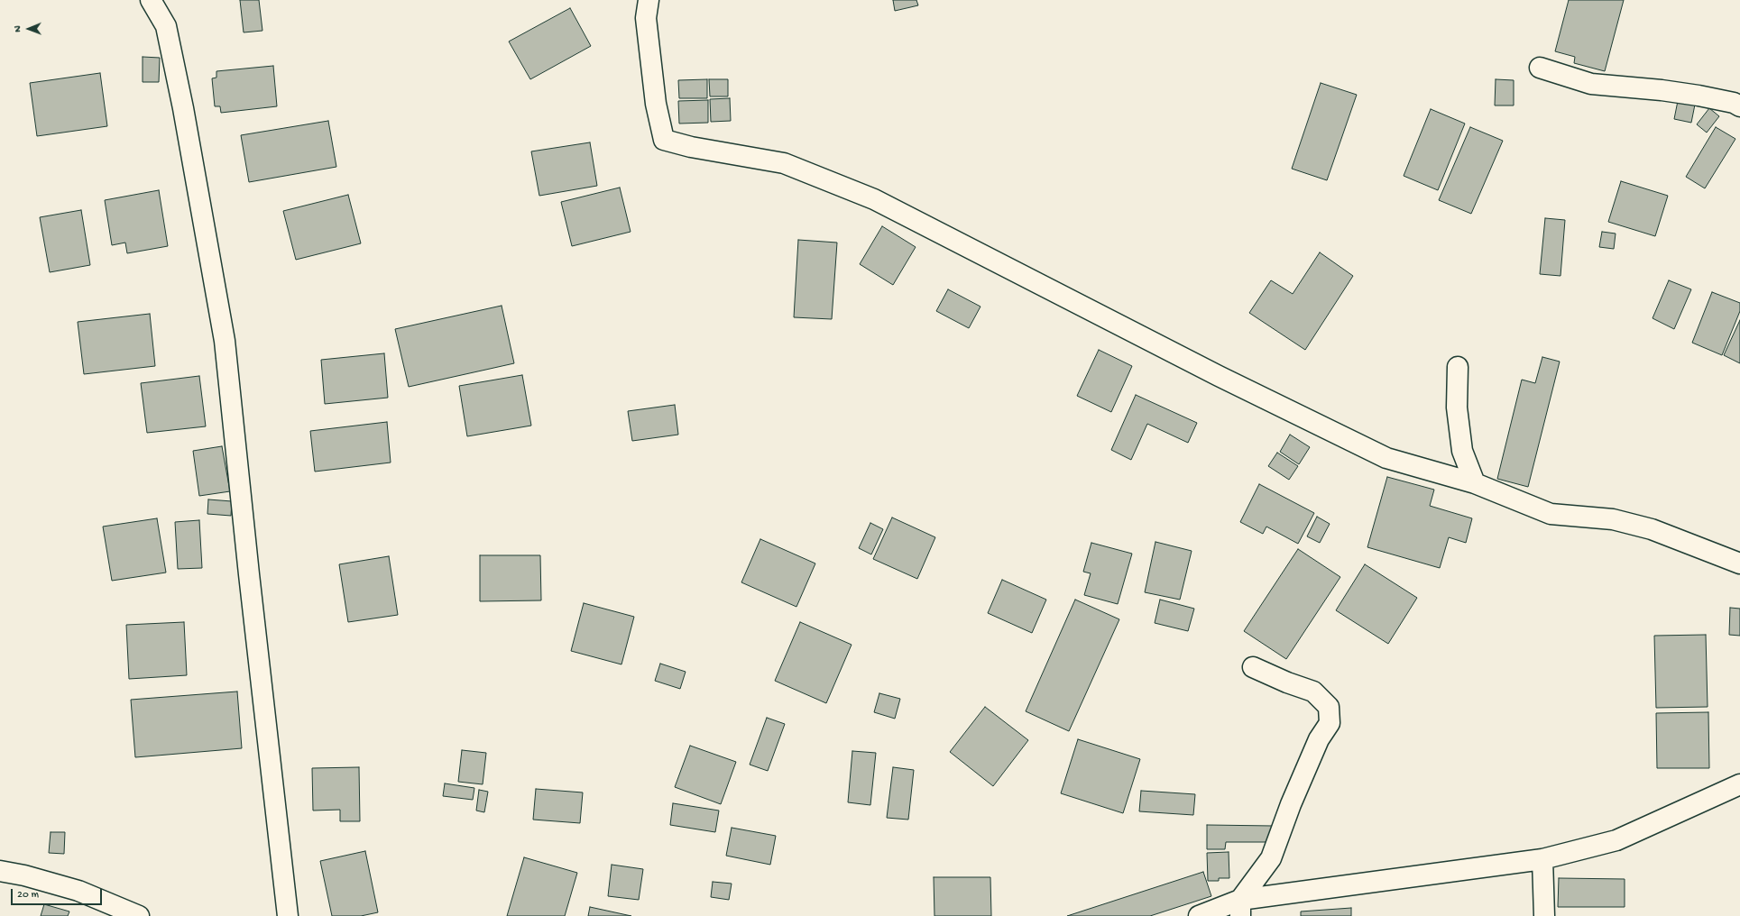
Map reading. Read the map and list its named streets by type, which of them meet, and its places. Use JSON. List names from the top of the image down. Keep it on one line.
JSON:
{"scale_bar":"20 m","north":"left"}
